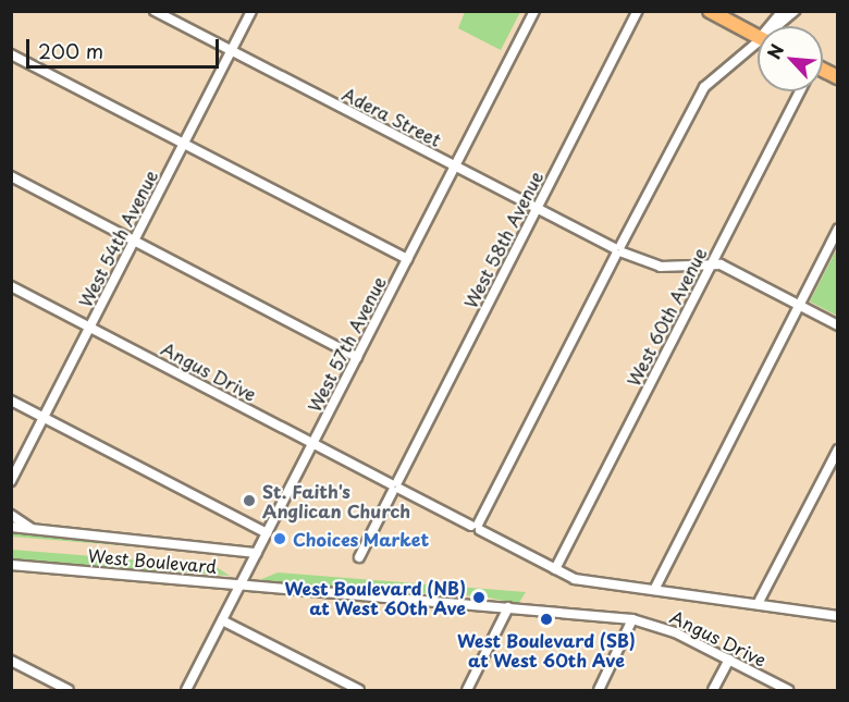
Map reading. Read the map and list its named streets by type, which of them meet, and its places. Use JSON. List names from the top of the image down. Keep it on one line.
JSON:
{"streets":{"street":["Adera Street","West 54th Avenue","West 58th Avenue","West 60th Avenue","West 57th Avenue","Angus Drive","West Boulevard"]},"crossings":[["Adera Street","West 54th Avenue"],["Adera Street","West 58th Avenue"],["Adera Street","West 60th Avenue"],["Adera Street","West 57th Avenue"],["West 54th Avenue","Angus Drive"],["West 58th Avenue","Angus Drive"],["West 60th Avenue","Angus Drive"],["West 57th Avenue","Angus Drive"],["West 57th Avenue","West Boulevard"],["Angus Drive","West Boulevard"]],"places":["St. Faith's Anglican Church","Choices Market","West Boulevard (NB) at West 60th Ave","West Boulevard (SB) at West 60th Ave"],"scale_bar":"200 m","north":"top left"}
